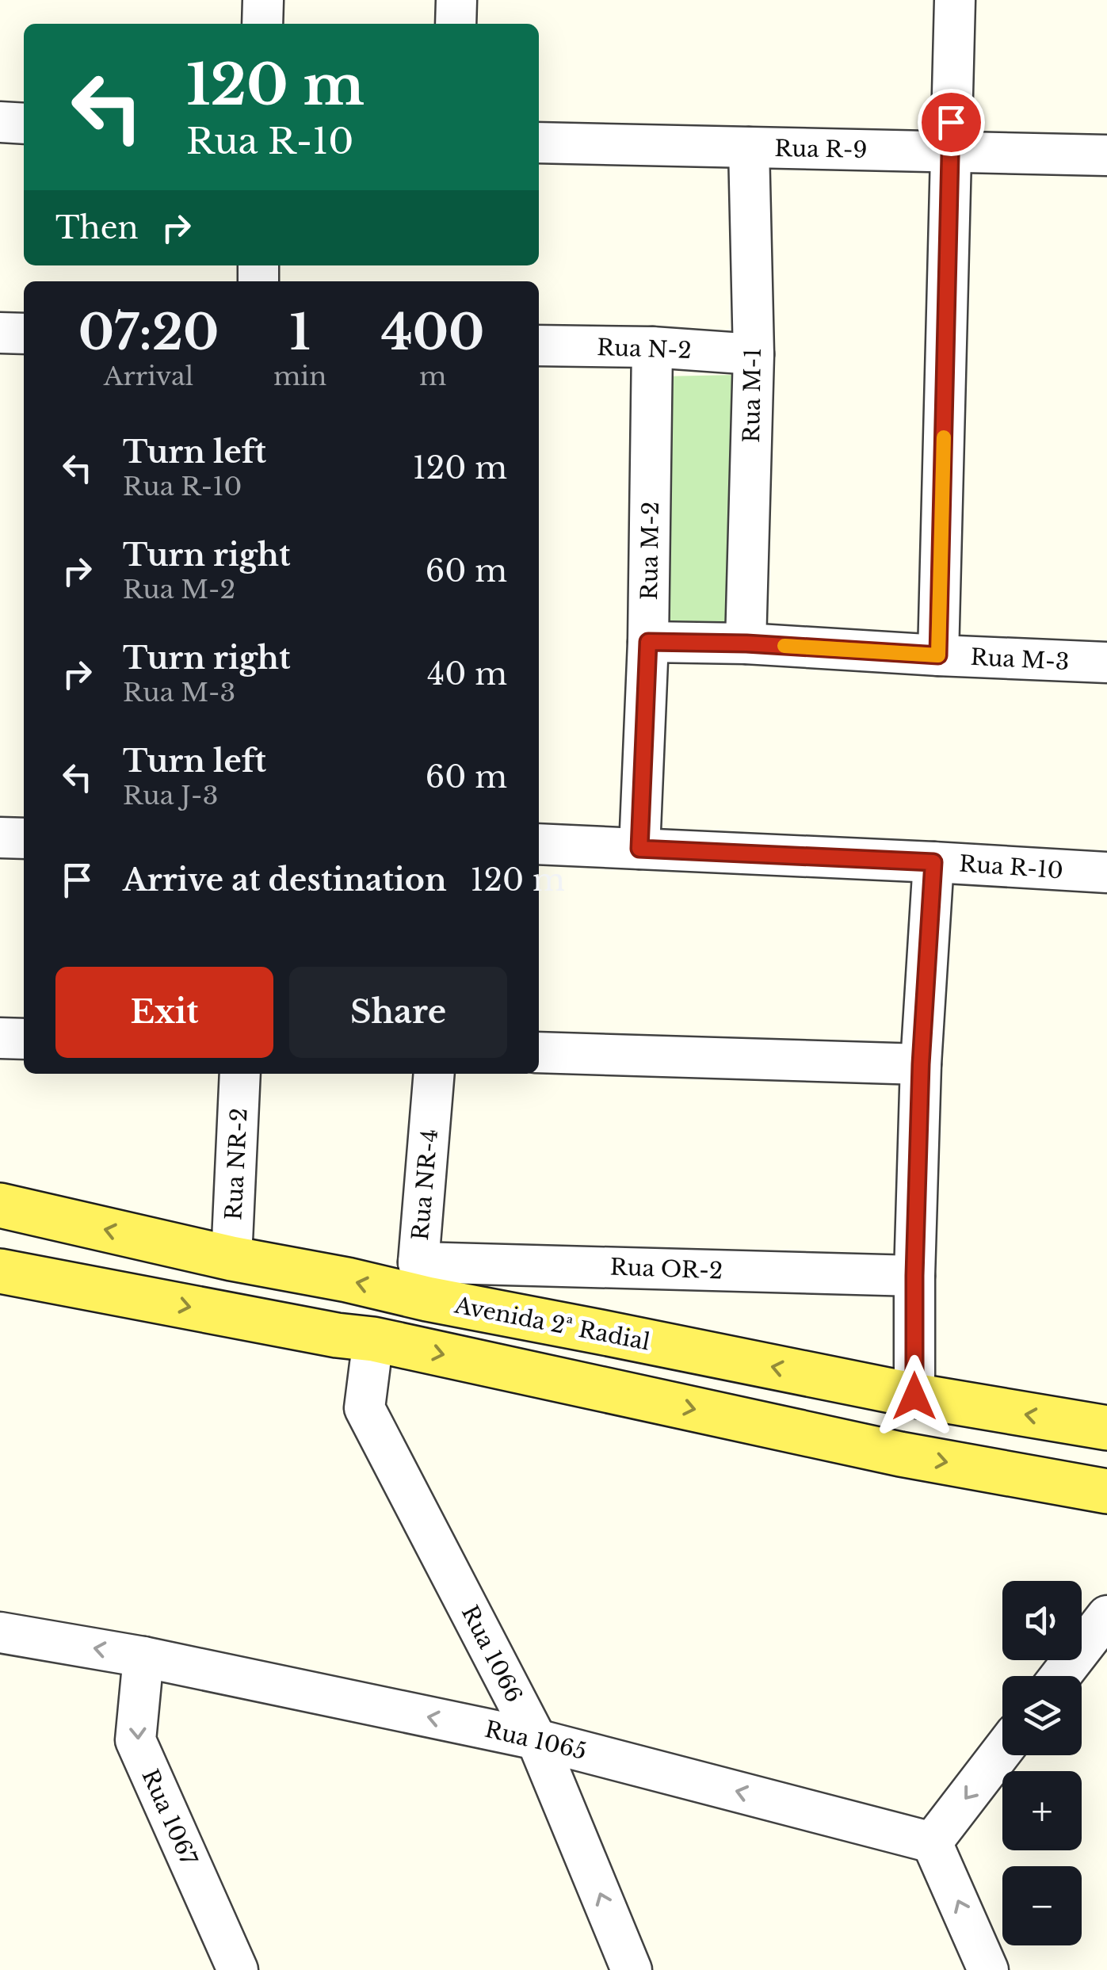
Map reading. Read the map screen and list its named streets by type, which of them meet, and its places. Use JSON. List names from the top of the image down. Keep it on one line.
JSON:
{"streets":{"main road":["Avenida 2ª Radial"],"street":["Rua R-9","Rua N-2","Rua M-1","Rua M-2","Rua M-3","Rua R-10","Rua NR-2","Rua NR-4","Rua OR-2","Rua 1066","Rua 1065","Rua 1067"]},"crossings":[["Rua R-9","Rua M-1"],["Rua N-2","Rua M-1"],["Rua N-2","Rua M-2"],["Rua M-1","Rua M-3"],["Rua M-2","Rua M-3"],["Rua M-2","Rua R-10"],["Rua NR-2","Avenida 2ª Radial"],["Rua NR-4","Rua OR-2"],["Rua NR-4","Avenida 2ª Radial"],["Rua OR-2","Avenida 2ª Radial"],["Rua 1066","Rua 1065"],["Rua 1065","Rua 1067"]],"one_way":["Rua 1066","Rua 1065","Rua 1067"],"page":{"turn":["120 m","Rua R-10"],"then":"Then","eta":["07:20","Arrival","1","min","400","m"],"list":[{"name":"Turn left","note":"Rua R-10","value":"120 m"},{"name":"Turn right","note":"Rua M-2","value":"60 m"},{"name":"Turn right","note":"Rua M-3","value":"40 m"},{"name":"Turn left","note":"Rua J-3","value":"60 m"},{"name":"Arrive at destination","value":"120 m"}],"buttons":["Exit","Share"],"map_buttons":["+","−"]}}
